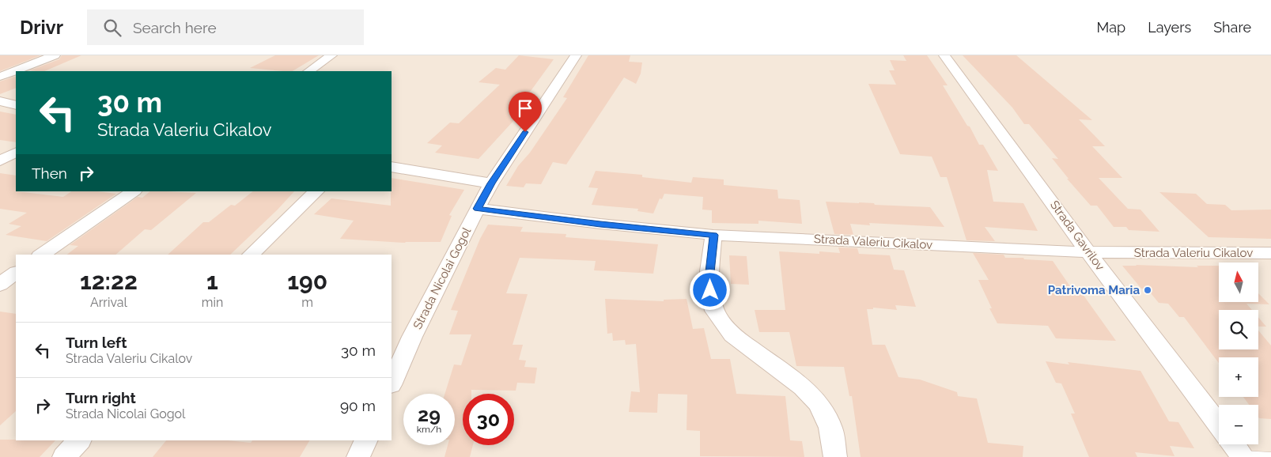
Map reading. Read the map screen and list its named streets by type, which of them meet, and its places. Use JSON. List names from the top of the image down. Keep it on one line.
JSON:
{"streets":{"street":["Strada Gavrilov","Strada Valeriu Cikalov","Strada Nicolai Gogol"]},"crossings":[["Strada Gavrilov","Strada Valeriu Cikalov"],["Strada Valeriu Cikalov","Strada Nicolai Gogol"]],"places":["Patrivoma Maria"],"north":"top","page":{"header":"Drivr","search":"Search here","nav":["Map","Layers","Share"],"turn":["30 m","Strada Valeriu Cikalov"],"then":"Then","eta":["12:22","Arrival","1","min","190","m"],"map_buttons":["+","−"],"list":[{"name":"Turn left","note":"Strada Valeriu Cikalov","value":"30 m"},{"name":"Turn right","note":"Strada Nicolai Gogol","value":"90 m"}],"speed":"29 km/h","limit":"30"}}
